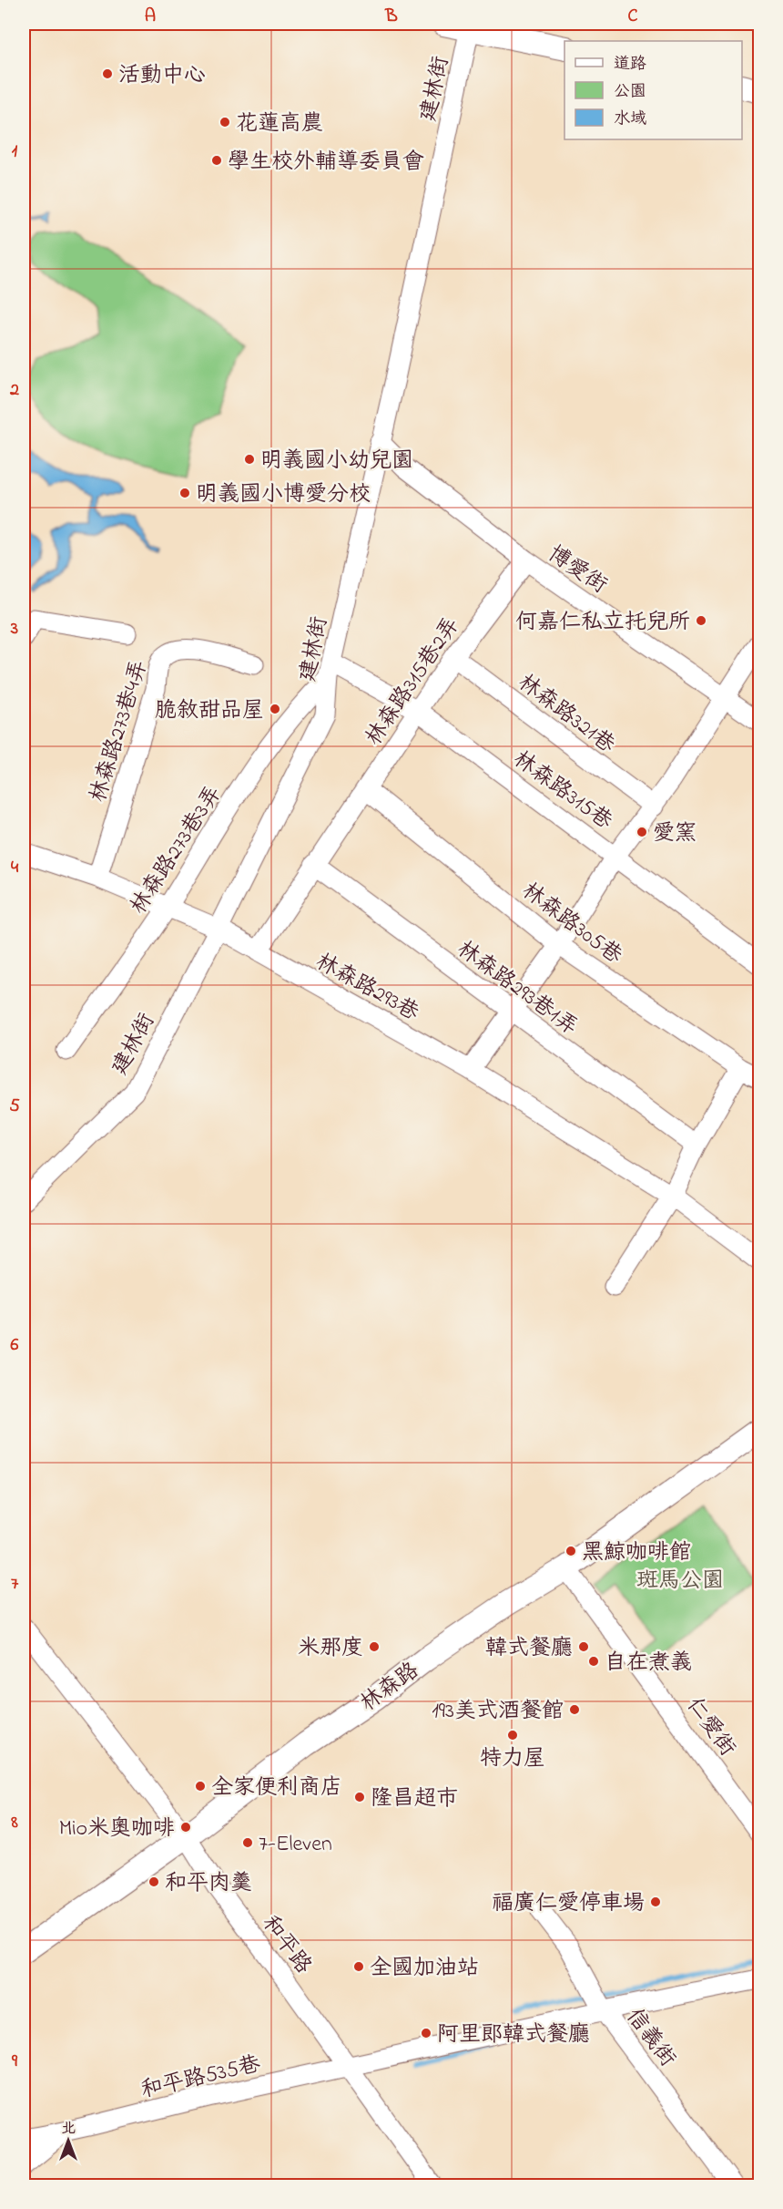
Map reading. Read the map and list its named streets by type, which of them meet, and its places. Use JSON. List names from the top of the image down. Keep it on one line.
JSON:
{"streets":{"street":["建林街","博愛街","林森路315巷2弄","林森路321巷","林森路273巷4弄","林森路315巷","林森路273巷3弄","林森路305巷","林森路293巷","林森路293巷1弄","林森路","仁愛街","和平路","信義街","和平路535巷"]},"crossings":[["建林街","博愛街"],["建林街","林森路315巷"],["建林街","林森路273巷3弄"],["建林街","林森路293巷"],["博愛街","林森路315巷2弄"],["林森路315巷2弄","林森路321巷"],["林森路315巷2弄","林森路315巷"],["林森路315巷2弄","林森路305巷"],["林森路315巷2弄","林森路293巷"],["林森路315巷2弄","林森路293巷1弄"],["林森路273巷4弄","林森路293巷"],["林森路315巷","林森路273巷3弄"],["林森路273巷3弄","林森路293巷"],["林森路","仁愛街"],["林森路","和平路"],["和平路","和平路535巷"],["信義街","和平路535巷"]],"parks":["斑馬公園"],"places":["活動中心","花蓮高農","學生校外輔導委員會","明義國小幼兒園","明義國小博愛分校","何嘉仁私立托兒所","脆敘甜品屋","愛窯","黑鯨咖啡館","米那度","韓式餐廳","自在煮義","193美式酒餐館","特力屋","全家便利商店","隆昌超市","Mio米奧咖啡","7-Eleven","和平肉羹","福廣仁愛停車場","全國加油站","阿里郎韓式餐廳"],"legend":["道路","公園","水域"],"north":"top","grid":{"columns":["A","B","C"],"rows":["1","2","3","4","5","6","7","8","9"]}}
